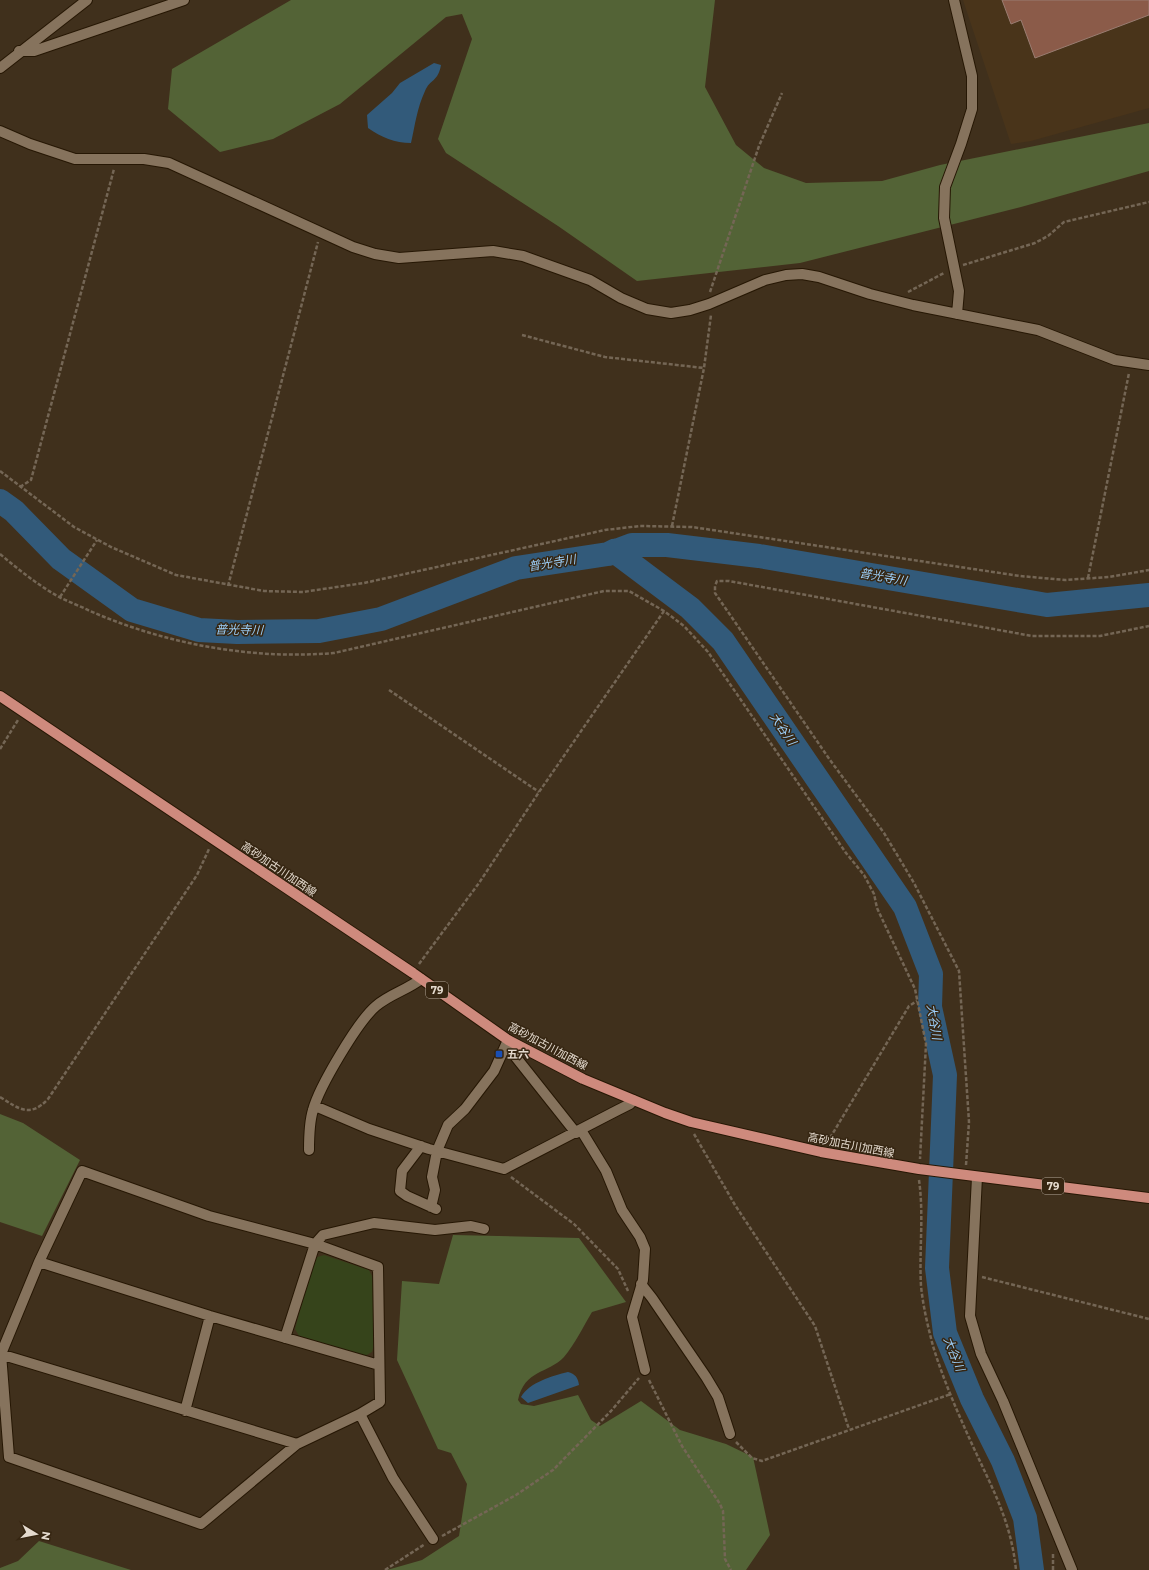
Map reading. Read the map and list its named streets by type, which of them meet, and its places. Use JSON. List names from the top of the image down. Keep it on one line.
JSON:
{"streets":{"main road":["高砂加古川加西線","79"]},"water":["普光寺川","大谷川"],"places":{"transit":["五六"]},"north":"right"}
